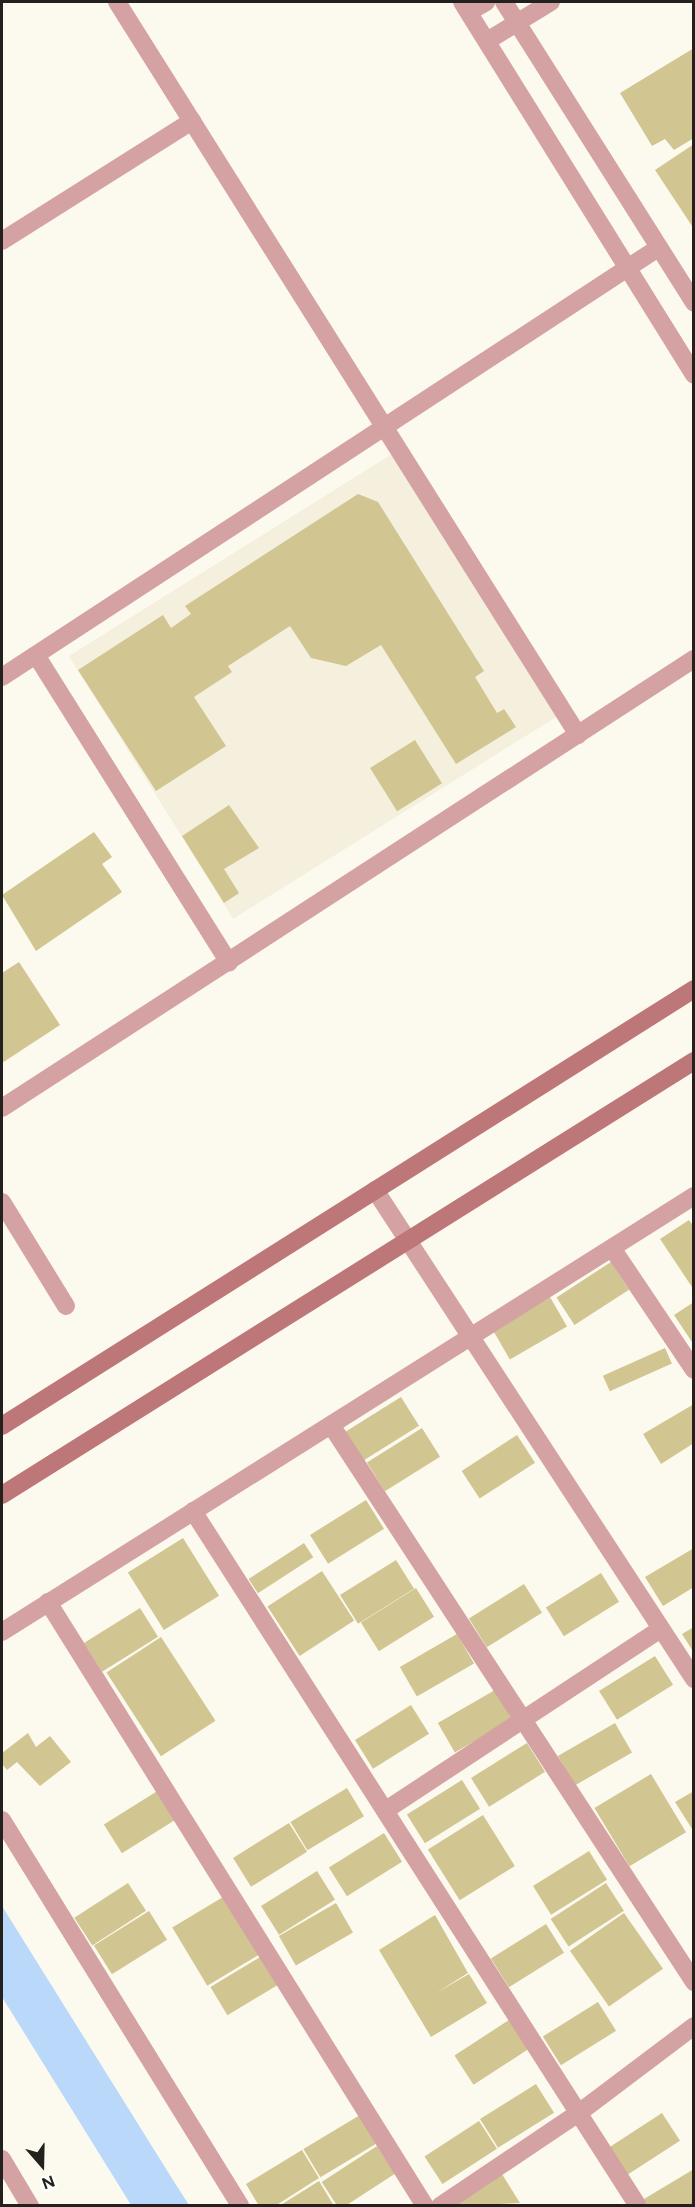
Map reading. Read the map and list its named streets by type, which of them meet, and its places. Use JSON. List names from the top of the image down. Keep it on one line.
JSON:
{"north":"bottom"}
